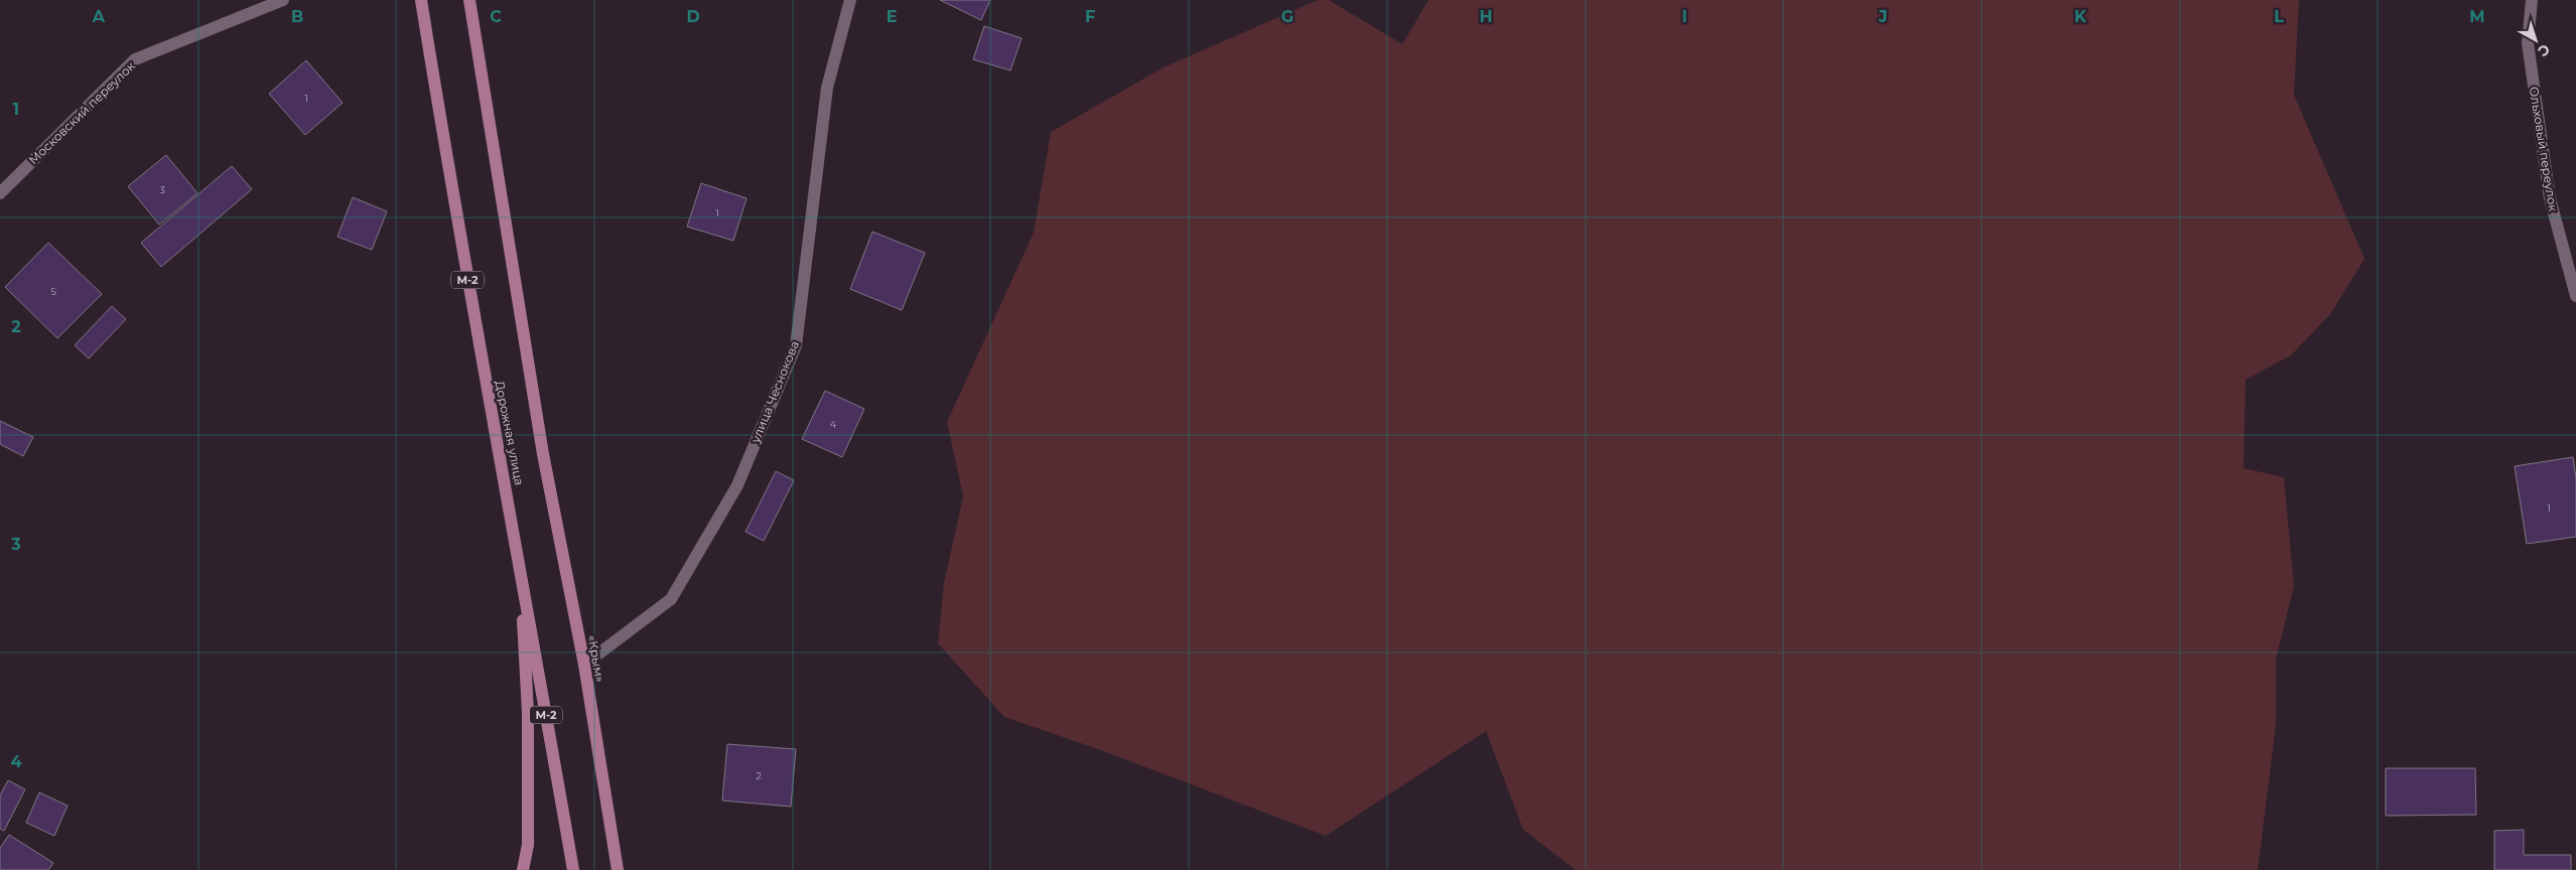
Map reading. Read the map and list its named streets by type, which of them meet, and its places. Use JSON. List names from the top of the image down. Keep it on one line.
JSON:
{"streets":{"main road":["М-2","Дорожная улица","«Крым»"],"street":["Московский переулок","Ольховый переулок","улица Чеснокова"]},"crossings":[["улица Чеснокова","«Крым»"]],"house_numbers":["1","3","1","5","4","1","2"],"north":"bottom right","grid":{"columns":["A","B","C","D","E","F","G","H","I","J","K","L","M"],"rows":["1","2","3","4"]}}
